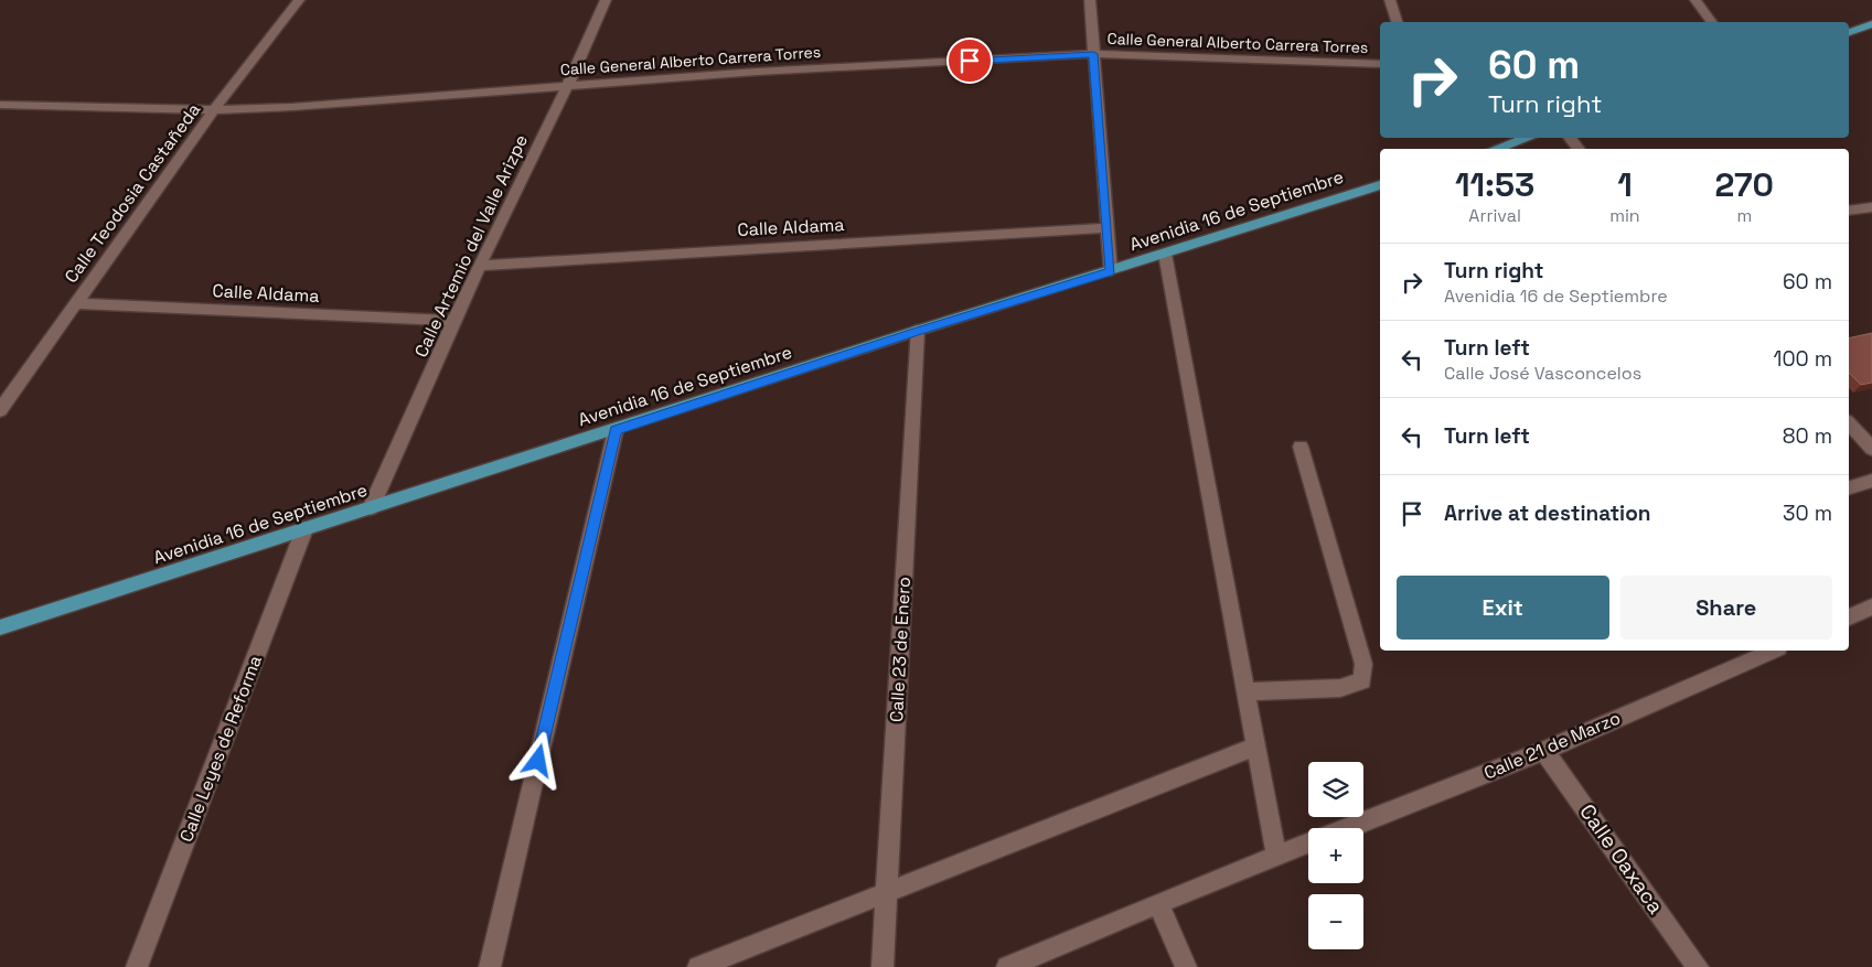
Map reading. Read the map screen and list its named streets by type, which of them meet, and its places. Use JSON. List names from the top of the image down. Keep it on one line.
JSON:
{"streets":{"main road":["Avenidia 16 de Septiembre"],"street":["Calle General Alberto Carrera Torres","Calle Teodosia Castañeda","Calle Aldama","Calle Artemio del Valle Arizpe","Calle 23 de Enero","Calle 21 de Marzo","Calle Leyes de Reforma","Calle Oaxaca"]},"crossings":[["Calle General Alberto Carrera Torres","Calle Teodosia Castañeda"],["Calle General Alberto Carrera Torres","Calle Artemio del Valle Arizpe"],["Calle Teodosia Castañeda","Calle Aldama"],["Avenidia 16 de Septiembre","Calle Artemio del Valle Arizpe"],["Avenidia 16 de Septiembre","Calle 23 de Enero"],["Avenidia 16 de Septiembre","Calle Leyes de Reforma"],["Calle Aldama","Calle Artemio del Valle Arizpe"],["Calle 21 de Marzo","Calle Oaxaca"]],"page":{"turn":["60 m","Turn right"],"eta":["11:53","Arrival","1","min","270","m"],"list":[{"name":"Turn right","note":"Avenidia 16 de Septiembre","value":"60 m"},{"name":"Turn left","note":"Calle José Vasconcelos","value":"100 m"},{"name":"Turn left","value":"80 m"},{"name":"Arrive at destination","value":"30 m"}],"buttons":["Exit","Share"],"map_buttons":["+","−"]}}
